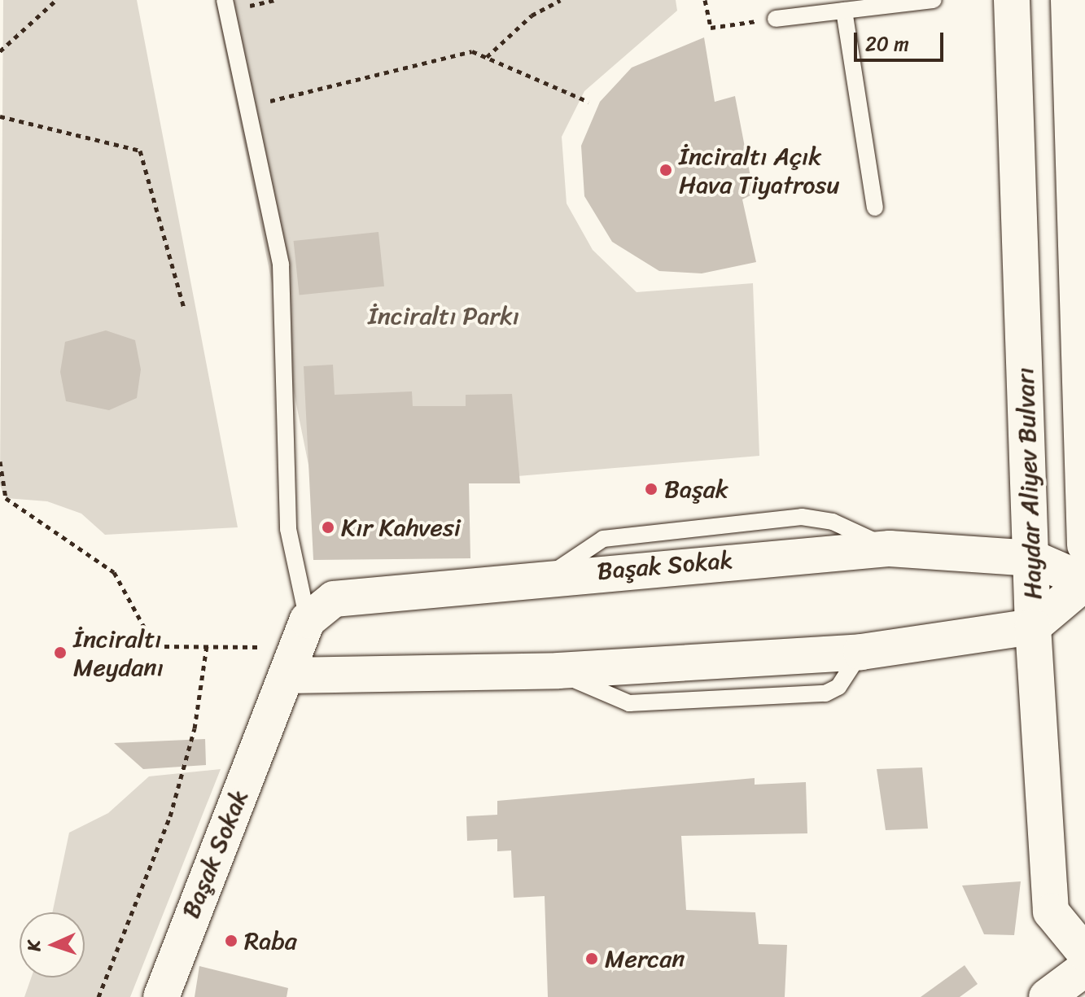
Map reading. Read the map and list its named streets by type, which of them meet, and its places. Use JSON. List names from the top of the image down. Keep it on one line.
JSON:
{"streets":{"street":["Haydar Aliyev Bulvarı","Başak Sokak"]},"crossings":[["Haydar Aliyev Bulvarı","Başak Sokak"]],"parks":["İnciraltı Parkı"],"places":["İnciraltı Açık Hava Tiyatrosu","Başak","Kır Kahvesi","İnciraltı Meydanı","Raba","Mercan"],"scale_bar":"20 m","north":"left"}
